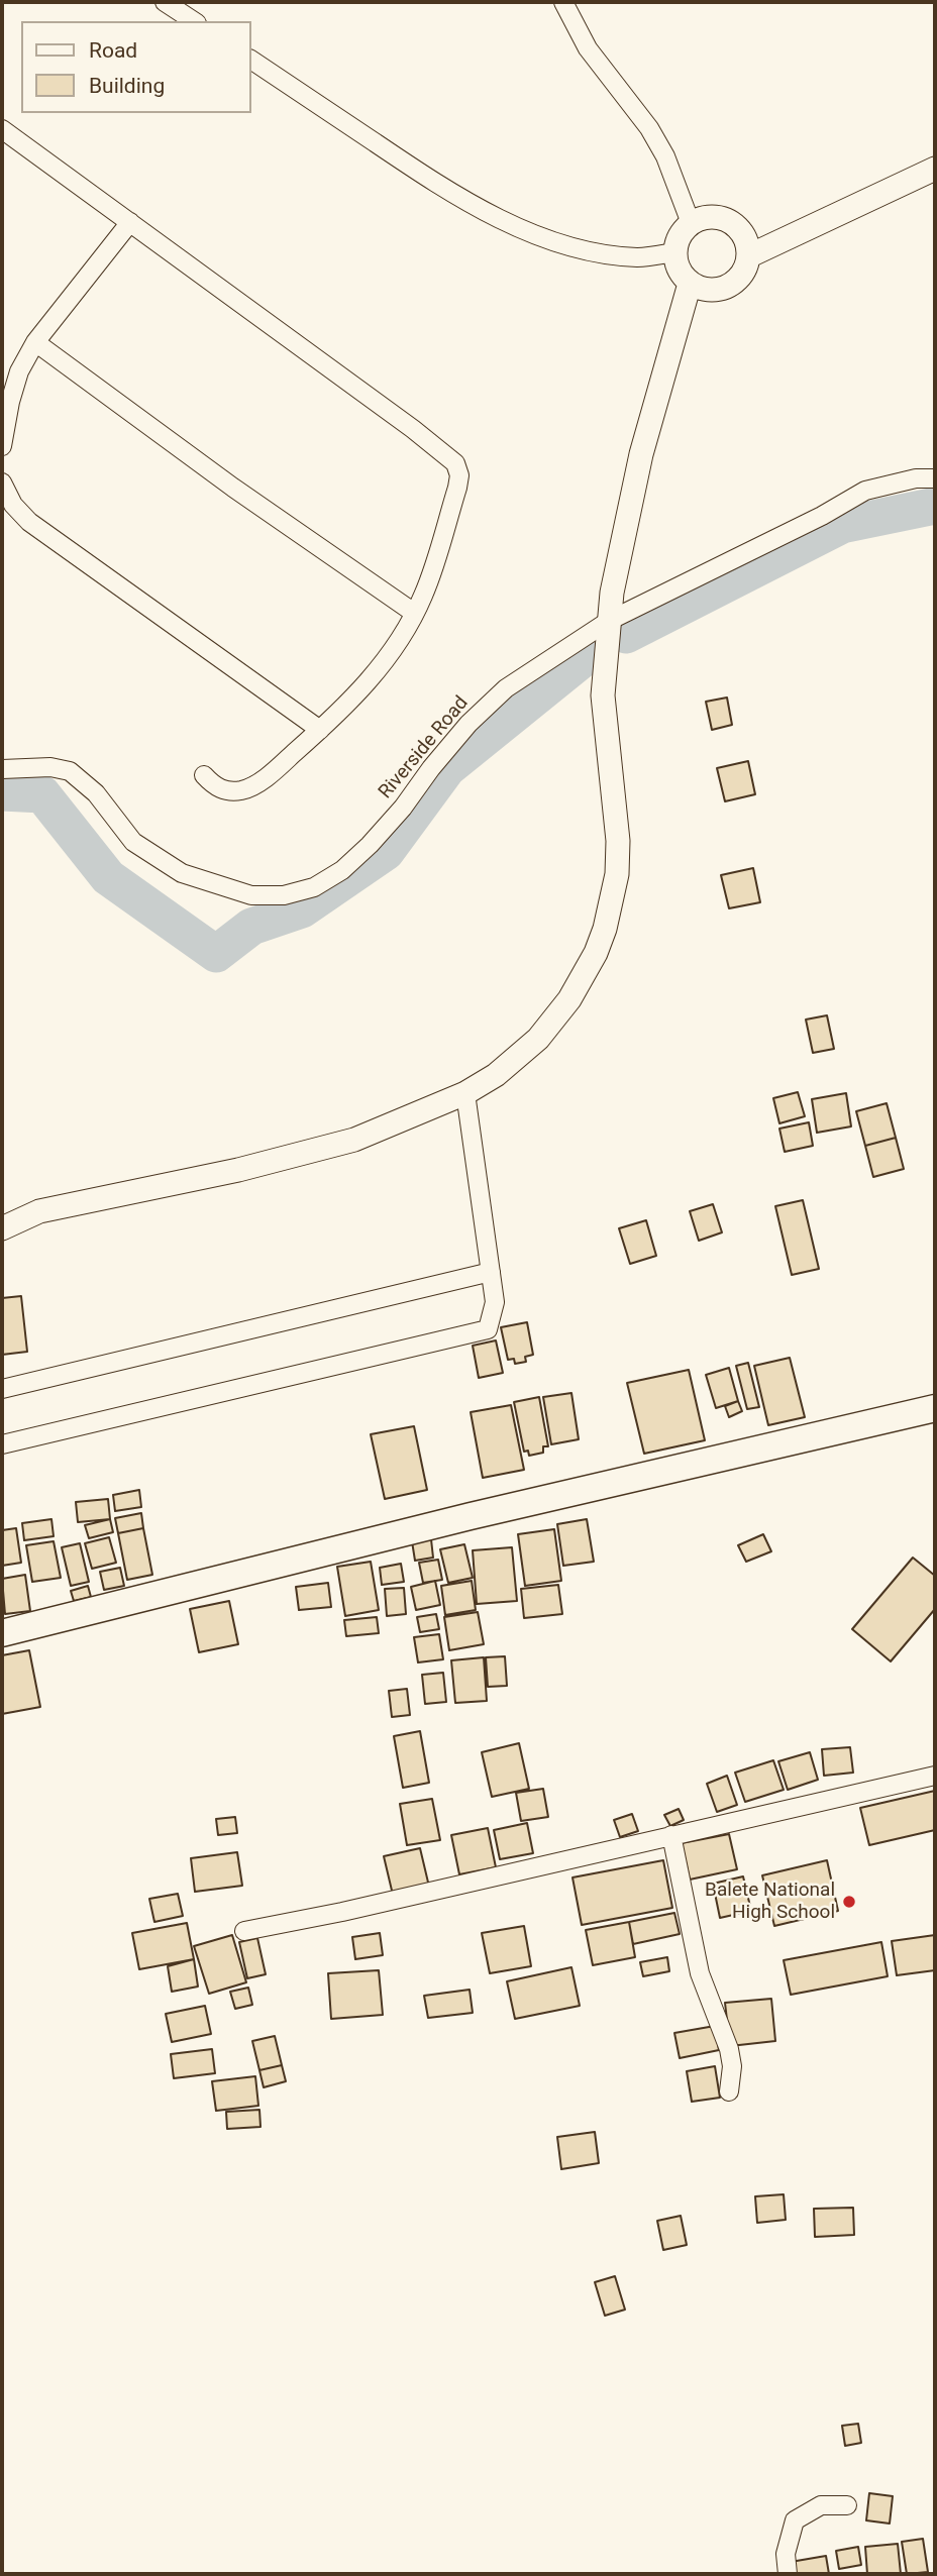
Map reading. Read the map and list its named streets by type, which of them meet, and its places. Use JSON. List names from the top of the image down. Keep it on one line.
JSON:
{"streets":{"street":["Riverside Road"]},"places":["Balete National High School"],"legend":["Road","Building"]}
